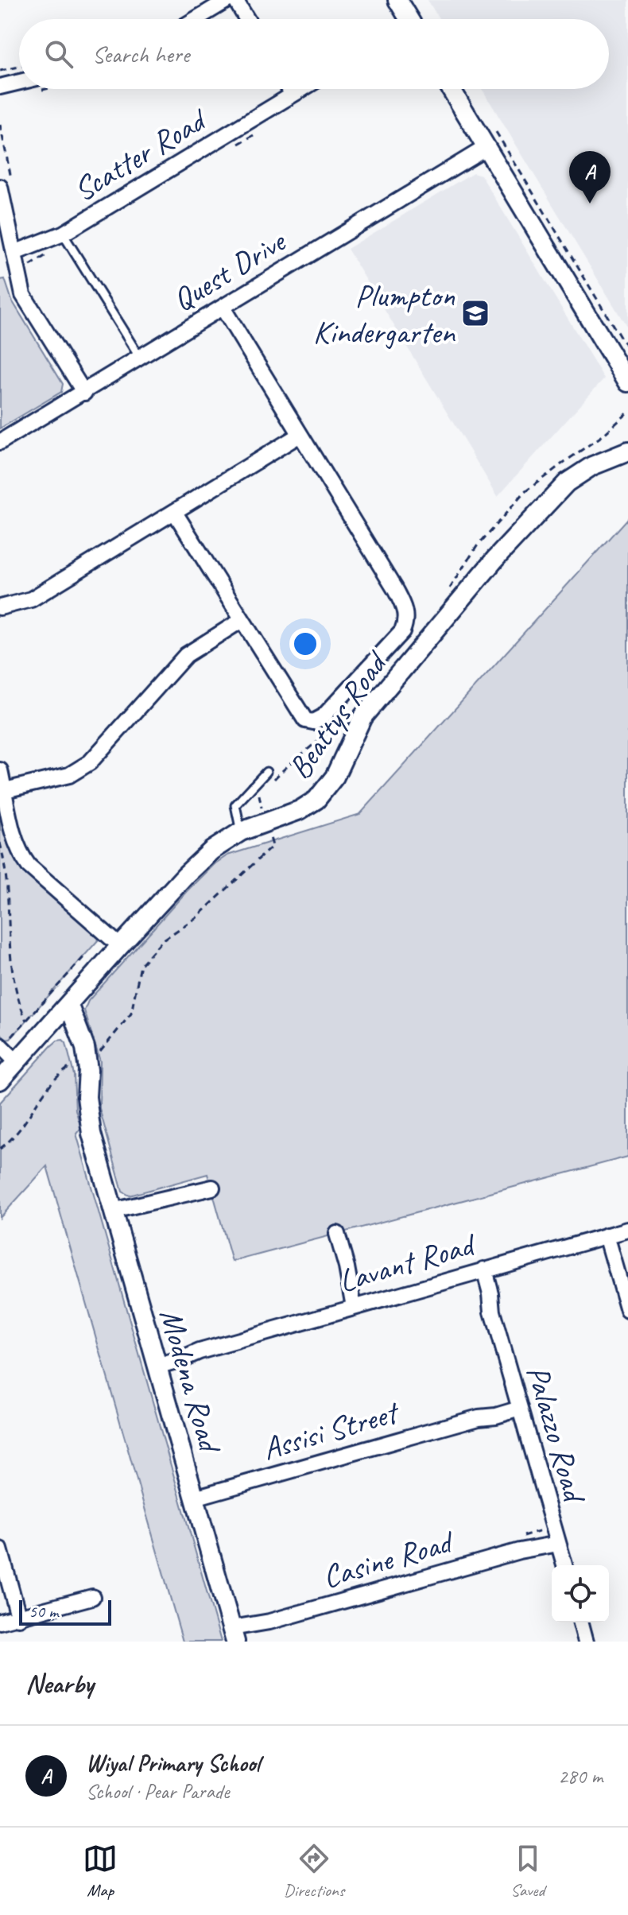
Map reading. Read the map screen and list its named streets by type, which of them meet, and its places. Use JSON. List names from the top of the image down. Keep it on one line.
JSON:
{"streets":{"street":["Scatter Road","Quest Drive","Beattys Road","Lavant Road","Modena Road","Assisi Street","Palazzo Road","Casine Road"]},"crossings":[["Beattys Road","Modena Road"],["Lavant Road","Modena Road"],["Lavant Road","Palazzo Road"],["Modena Road","Assisi Street"],["Modena Road","Casine Road"],["Assisi Street","Palazzo Road"],["Palazzo Road","Casine Road"]],"places":{"school or university":["Plumpton Kindergarten"]},"scale_bar":"50 m","page":{"search":"Search here","pins":"A","scale":"50 m","heading":"Nearby","list":[{"mark":"A","name":"Wiyal Primary School","note":"School · Pear Parade","value":"280 m"}],"nav":["Map","Directions","Saved"]}}
